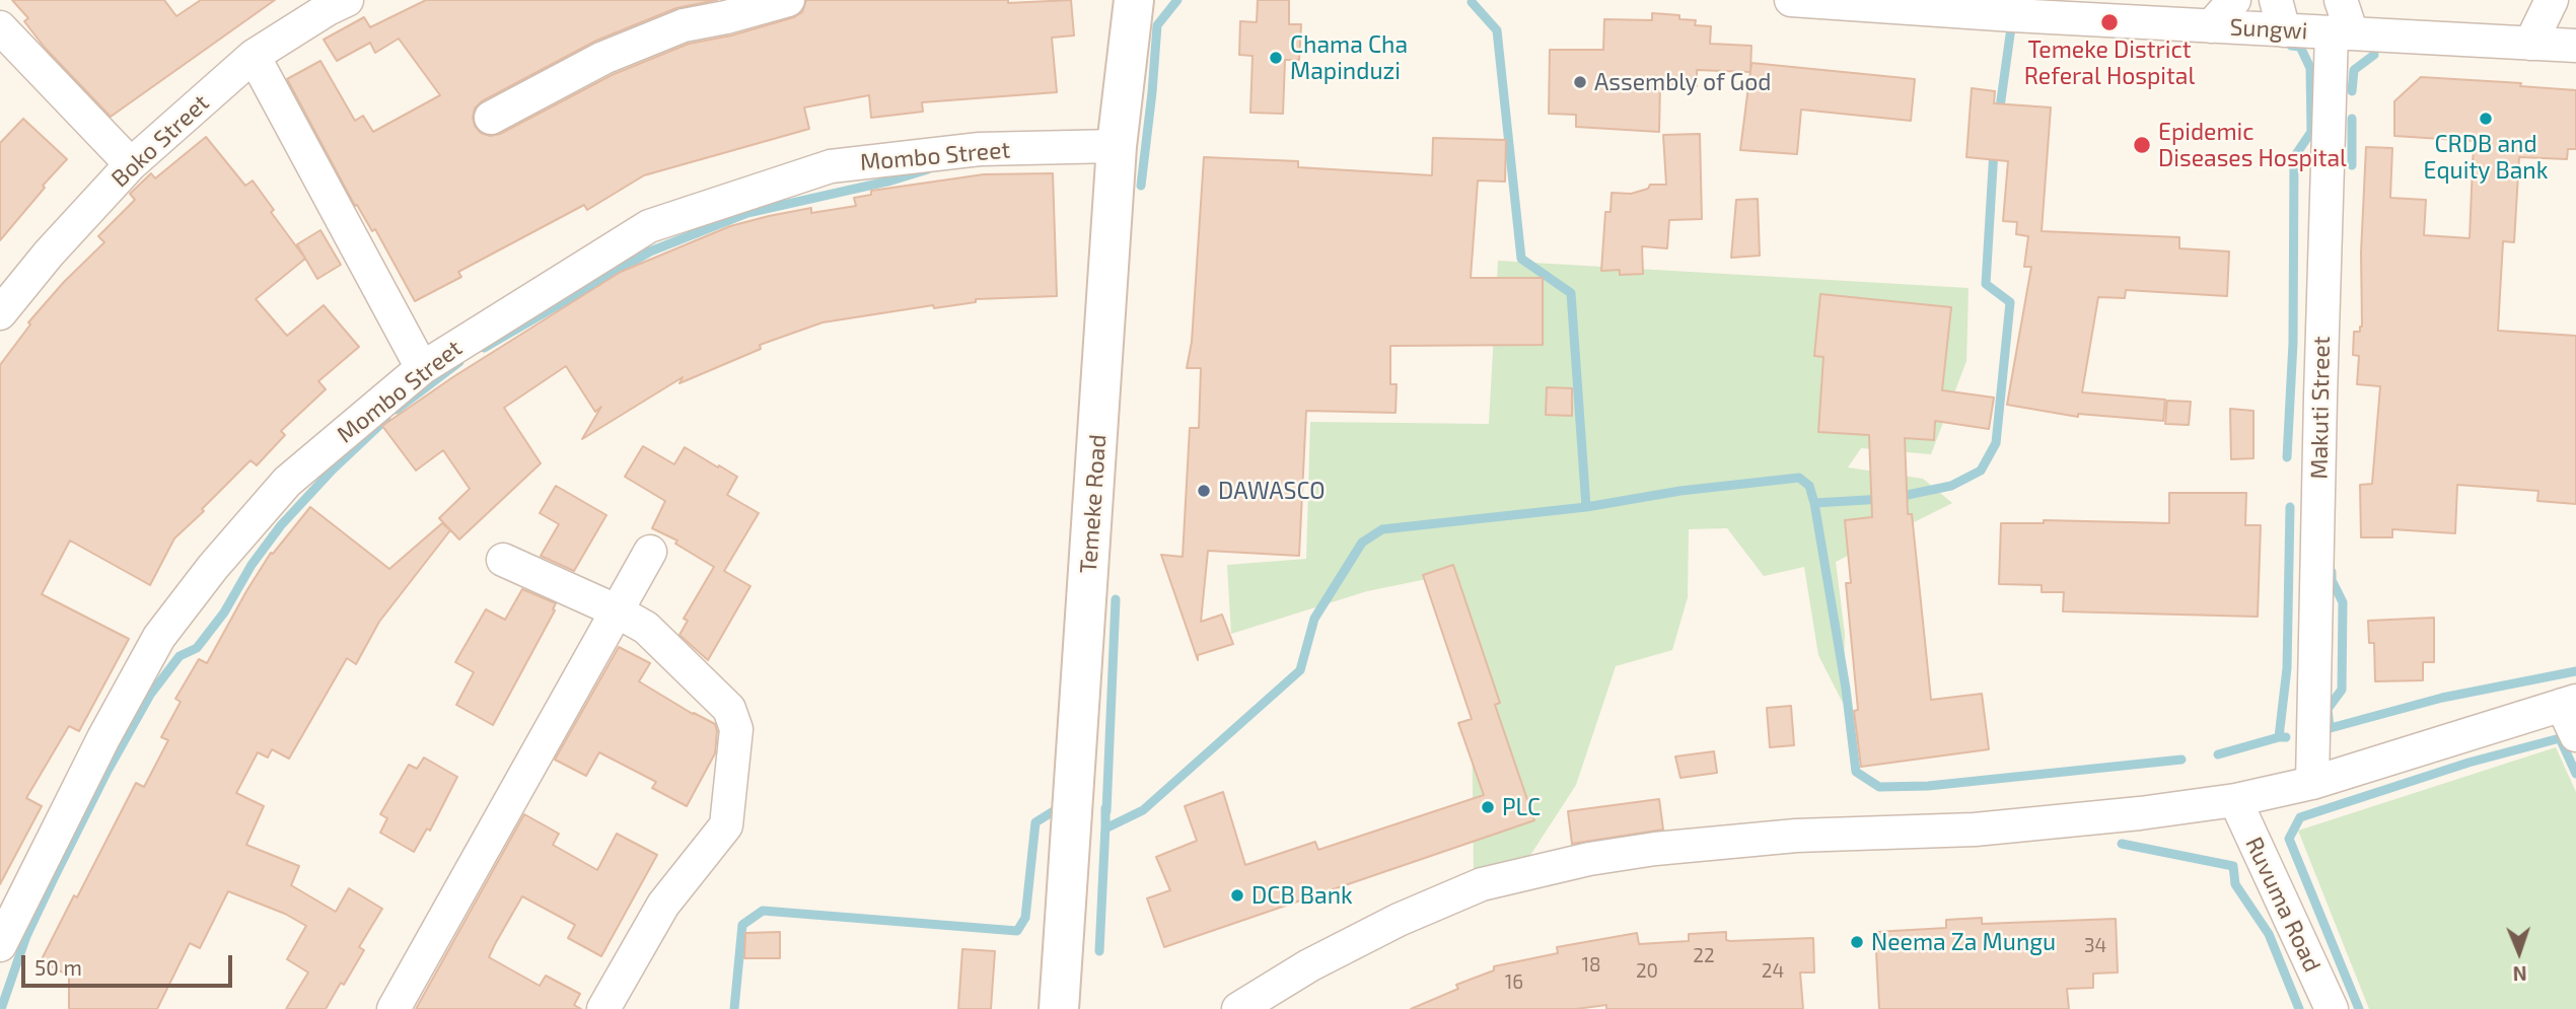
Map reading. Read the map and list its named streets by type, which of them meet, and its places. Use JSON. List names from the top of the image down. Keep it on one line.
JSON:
{"streets":{"street":["Sungwi","Boko Street","Mombo Street","Makuti Street","Temeke Road","Ruvuma Road"]},"crossings":[["Sungwi","Makuti Street"],["Mombo Street","Temeke Road"]],"places":["Temeke District Referal Hospital","Chama Cha Mapinduzi","Assembly of God","CRDB and Equity Bank","Epidemic Diseases Hospital","DAWASCO","PLC","DCB Bank","Neema Za Mungu"],"house_numbers":["34","22","18","20","24","16"],"scale_bar":"50 m","north":"bottom"}
